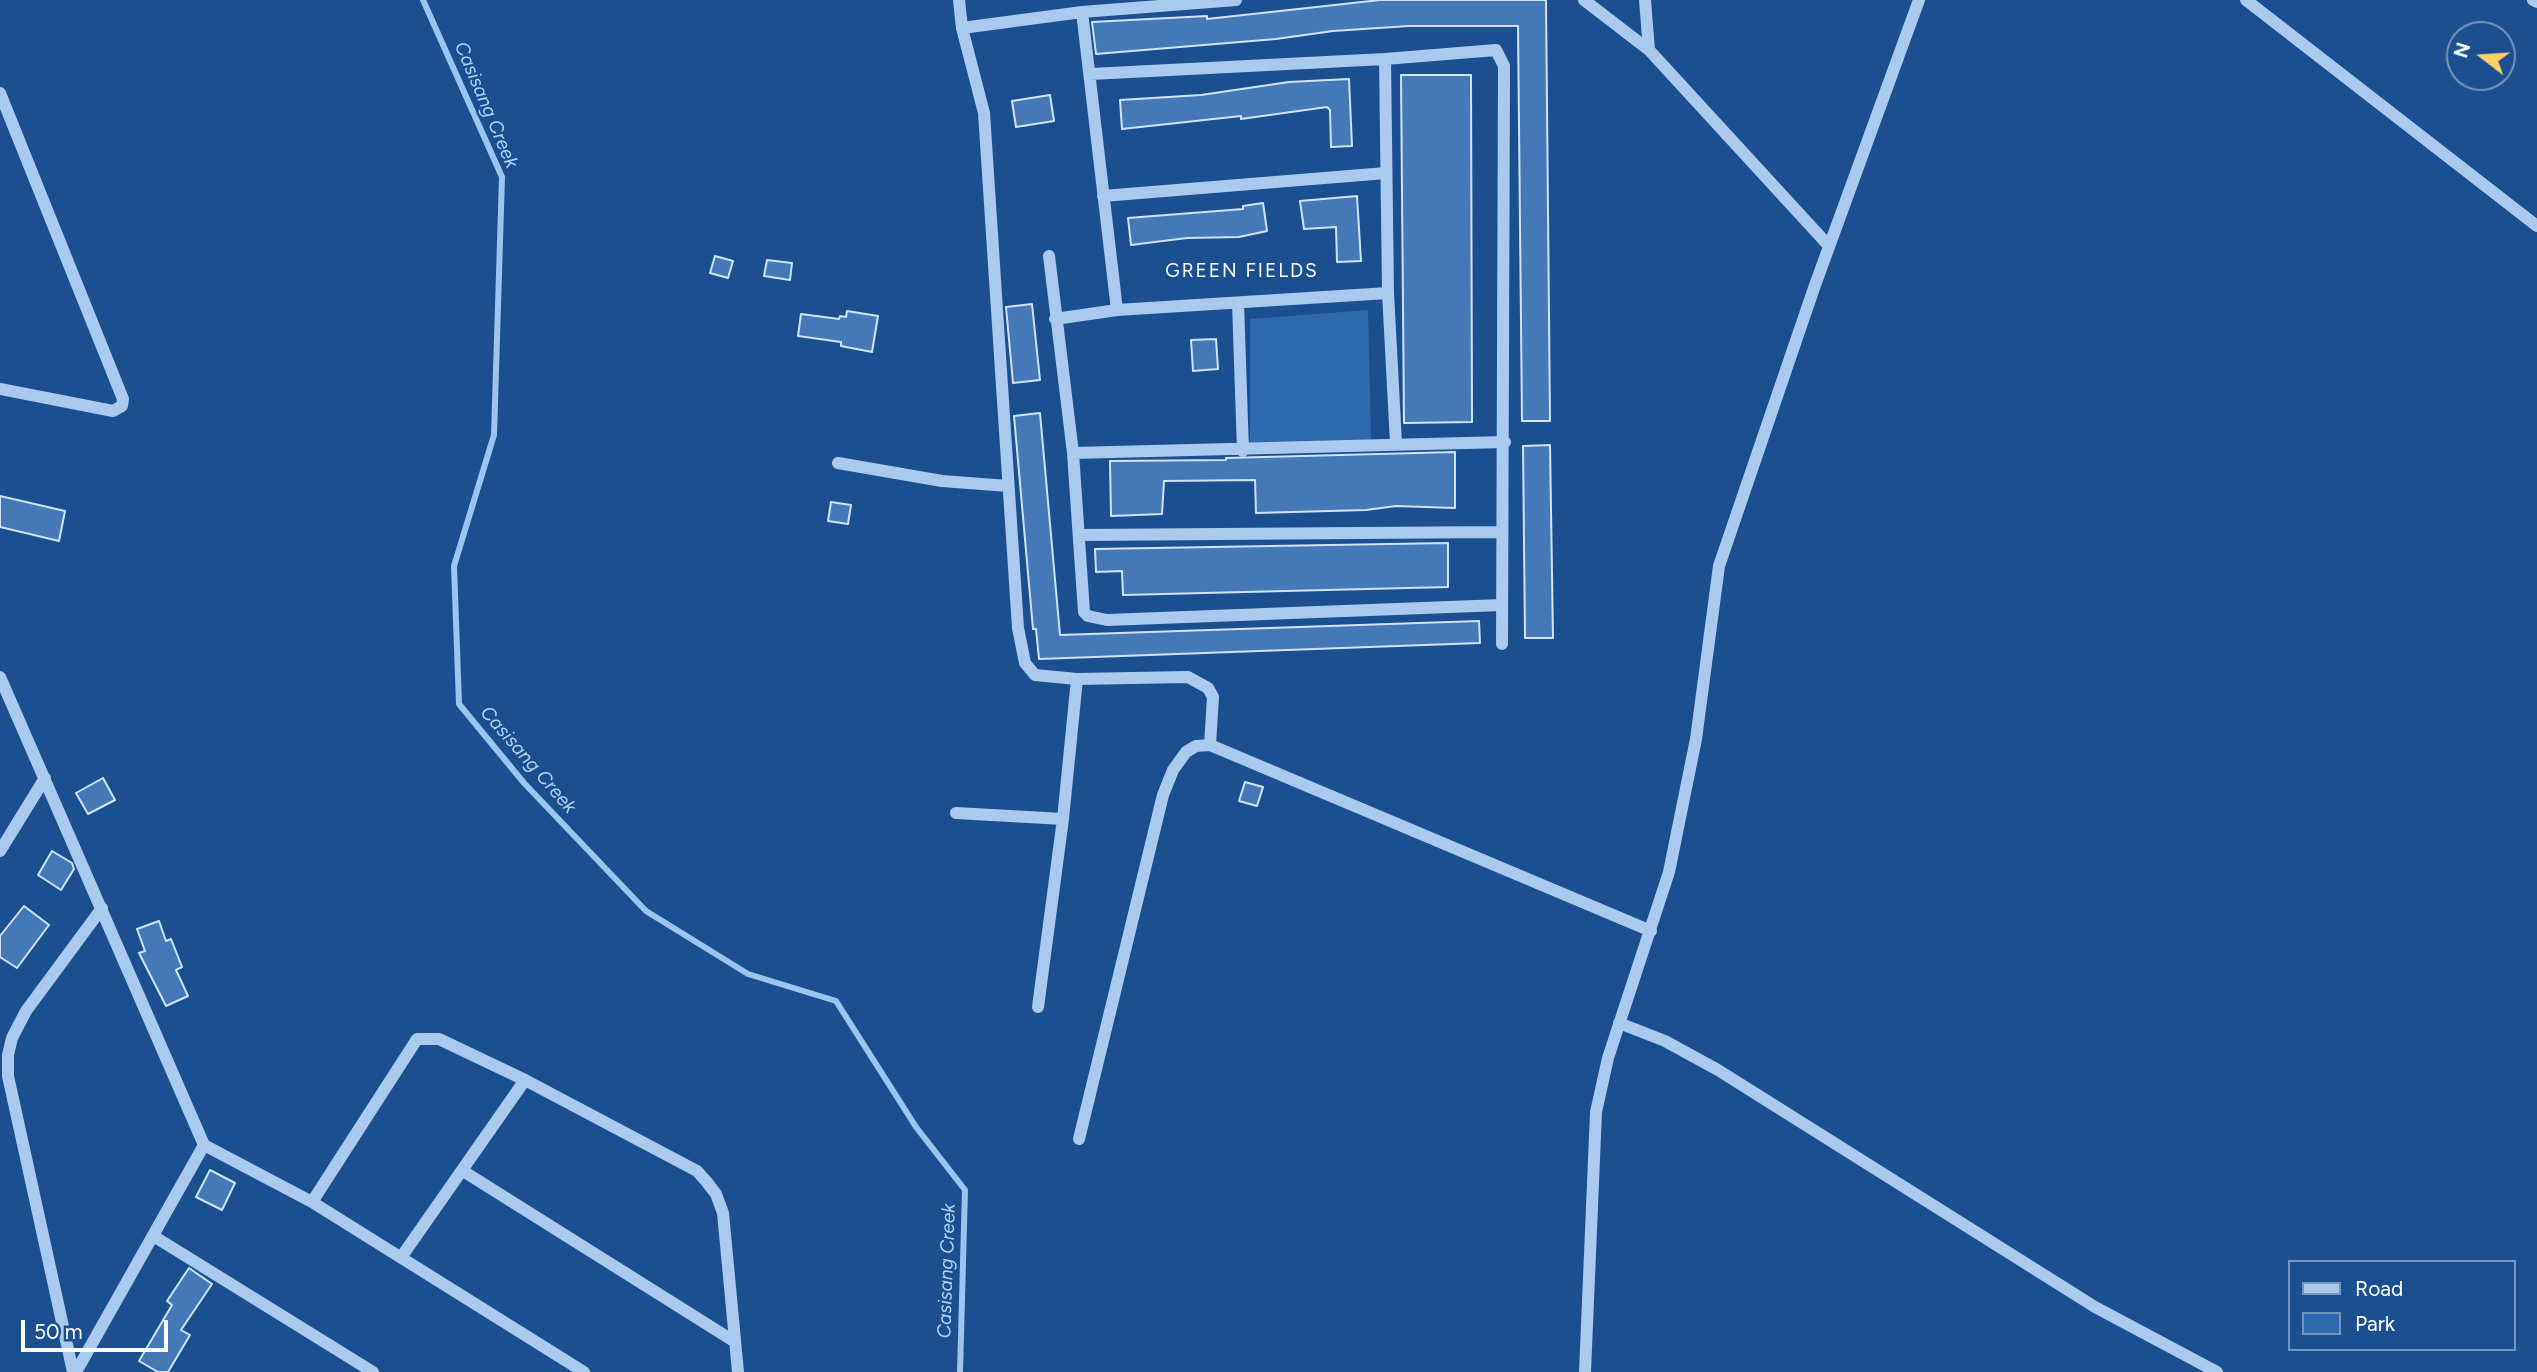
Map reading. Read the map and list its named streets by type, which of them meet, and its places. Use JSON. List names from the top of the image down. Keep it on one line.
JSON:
{"districts":["GREEN FIELDS"],"water":["Casisang Creek"],"legend":["Road","Park"],"scale_bar":"50 m","north":"left"}
